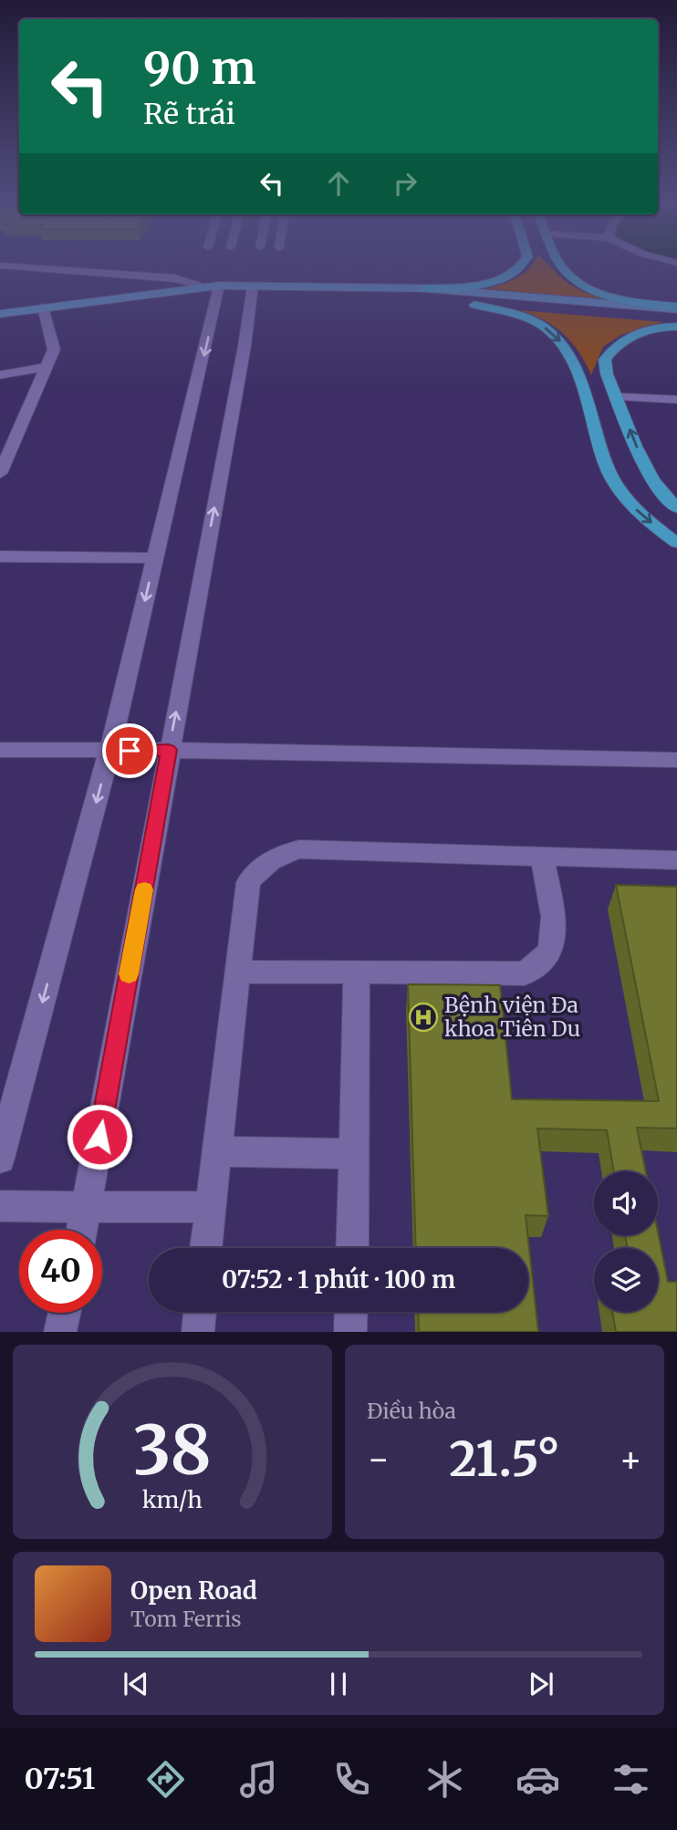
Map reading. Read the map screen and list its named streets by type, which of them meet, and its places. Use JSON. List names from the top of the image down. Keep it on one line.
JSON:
{"places":{"hospital":["Bệnh viện Đa khoa Tiên Du"]},"page":{"turn":["90 m","Rẽ trái"],"limit":"40","trip":"07:52 · 1 phút · 100 m","tile":"Điều hòa","heat":["−","21.5°","+"],"song":["Open Road","Tom Ferris"],"tabs":"07:51","gauge":["38","km/h"]}}
